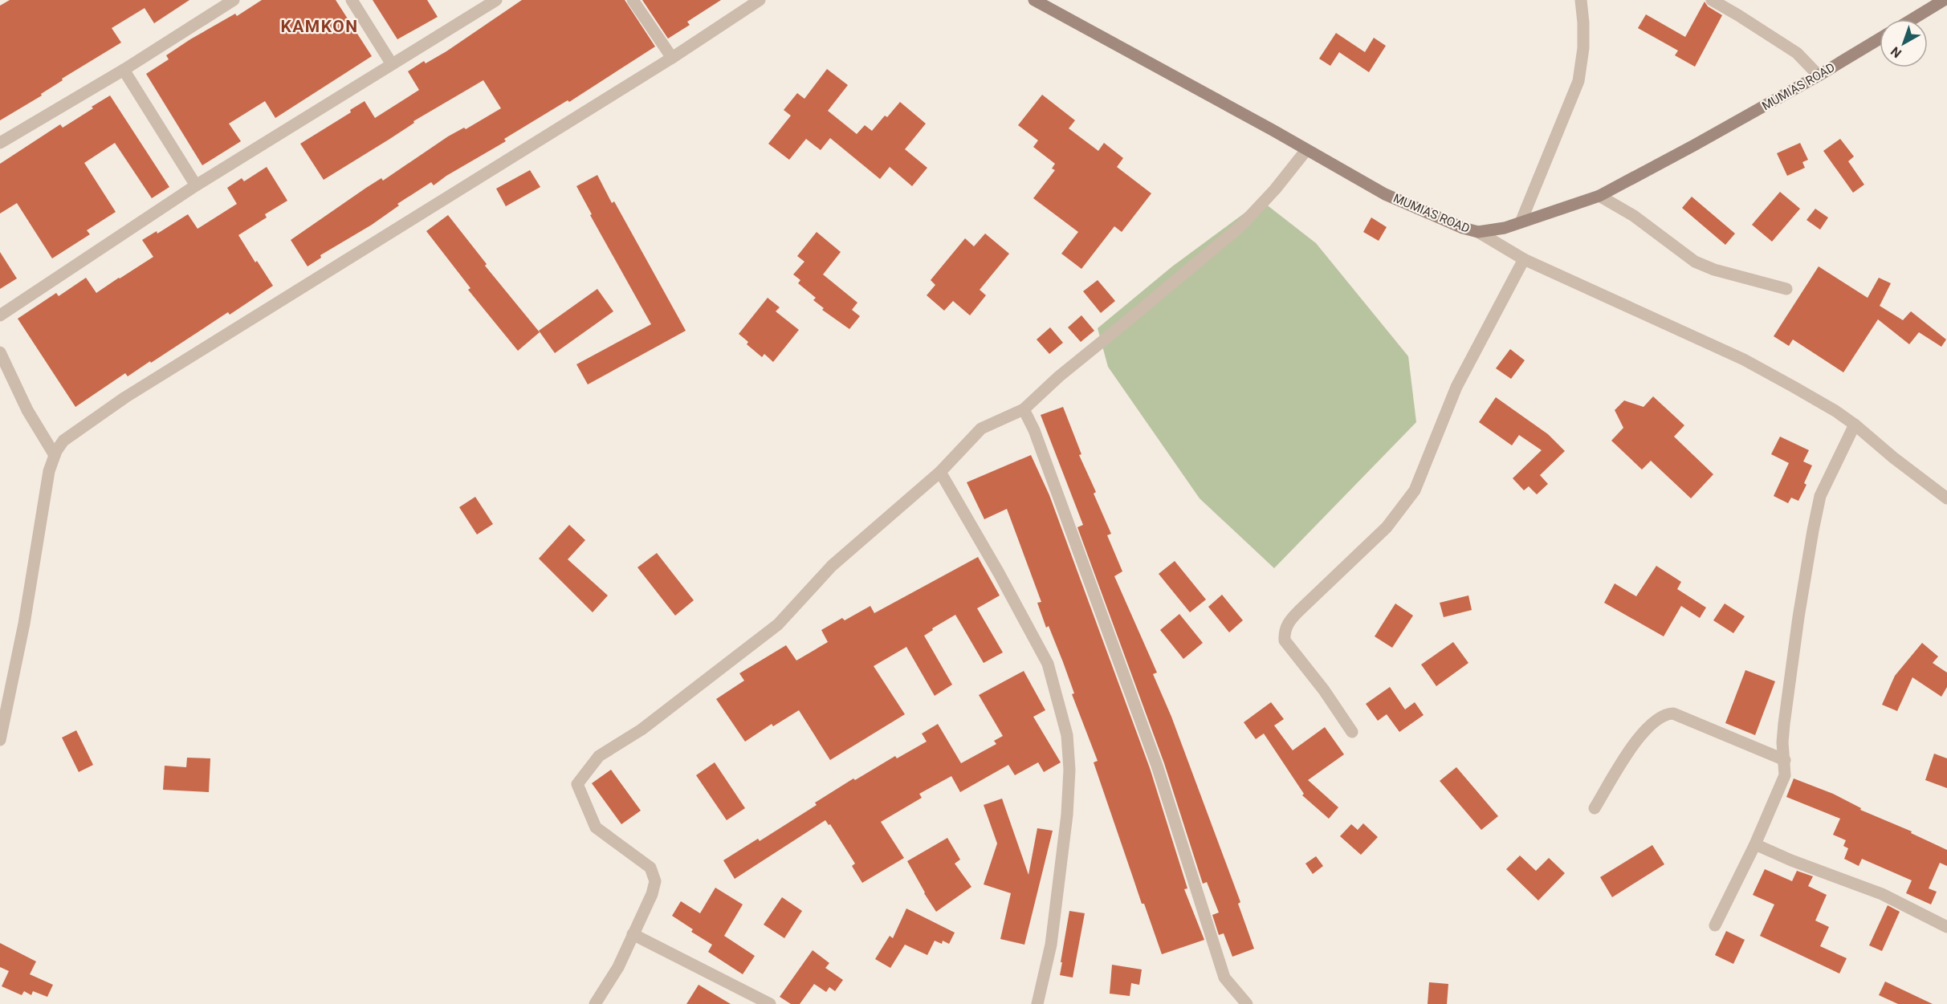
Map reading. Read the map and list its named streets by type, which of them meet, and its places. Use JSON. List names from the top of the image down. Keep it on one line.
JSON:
{"streets":{"street":["MUMIAS ROAD"]},"districts":["KAMKON"],"north":"bottom left"}
